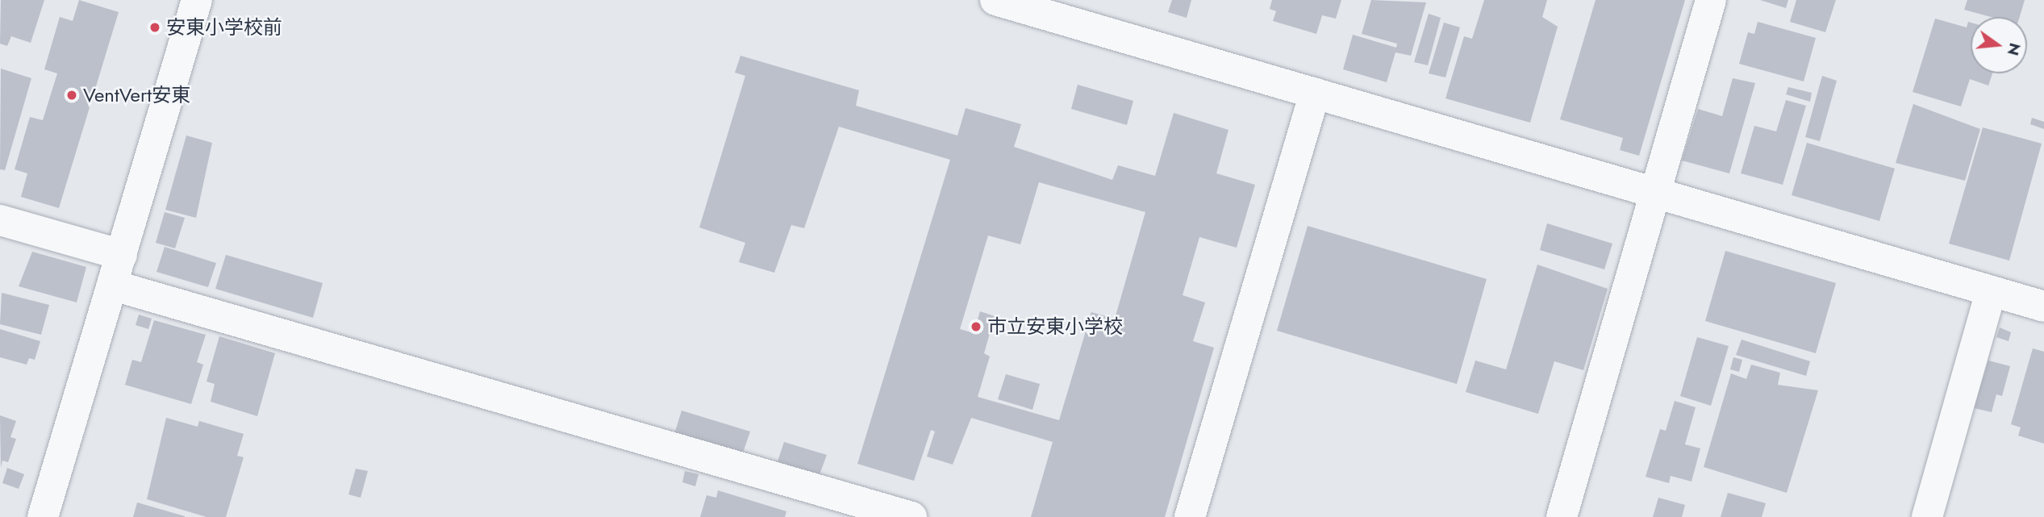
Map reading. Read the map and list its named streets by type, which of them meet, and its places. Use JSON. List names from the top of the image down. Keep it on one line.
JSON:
{"places":["安東小学校前","VentVert安東","市立安東小学校"],"north":"right"}
